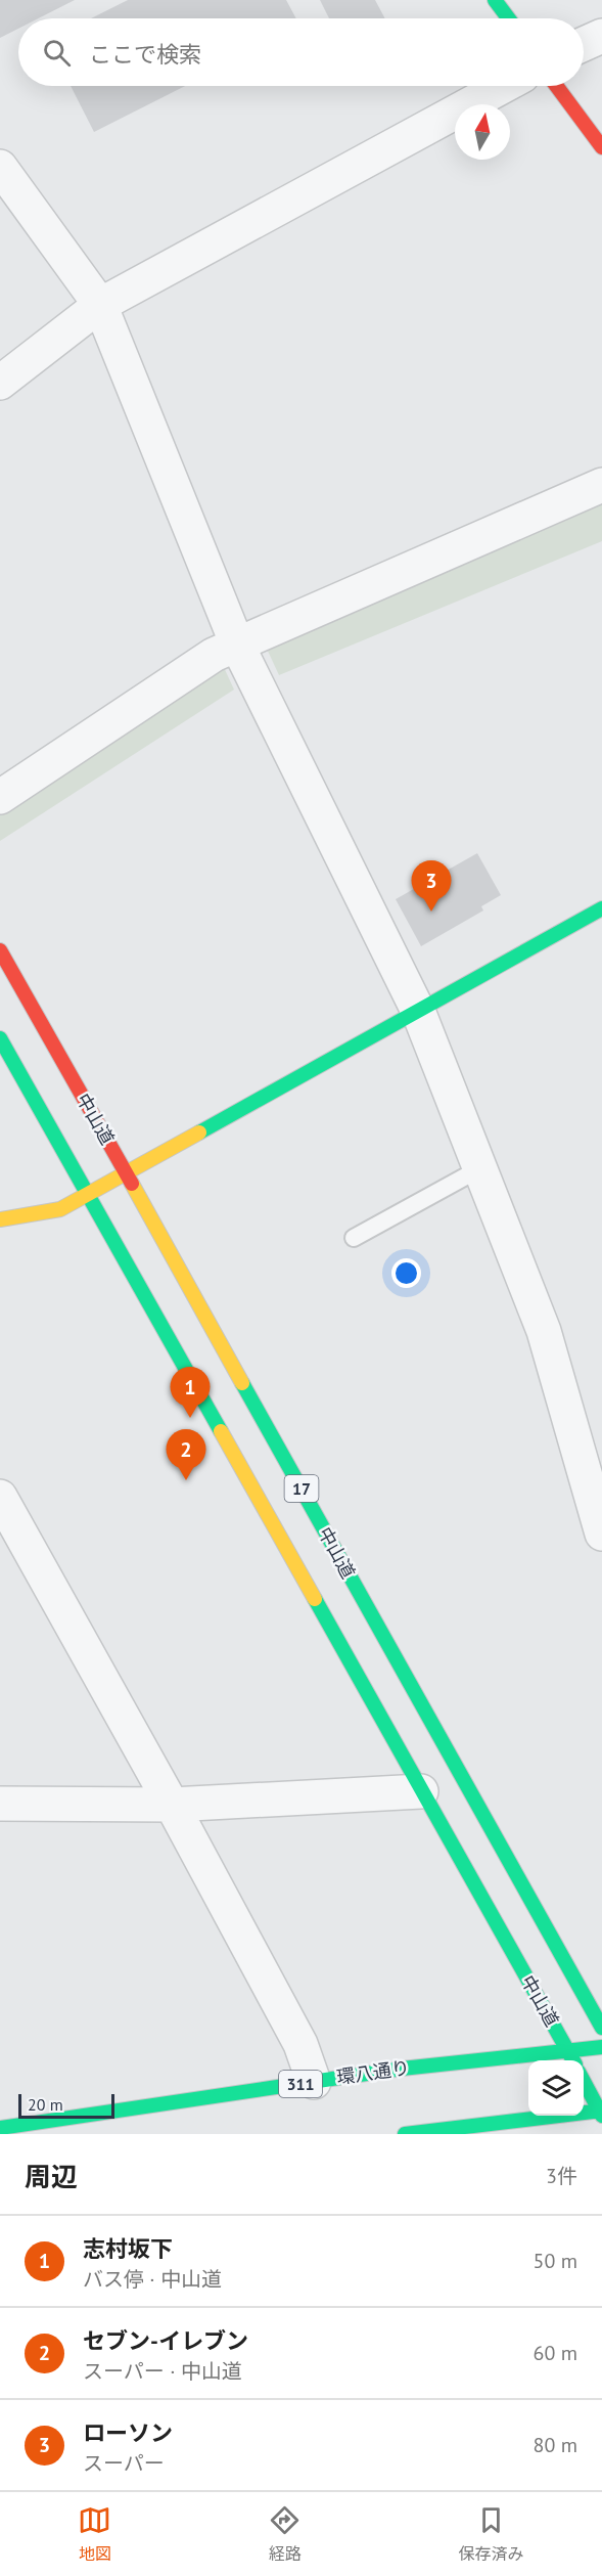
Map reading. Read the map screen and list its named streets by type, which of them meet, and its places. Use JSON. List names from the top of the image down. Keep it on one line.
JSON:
{"streets":{"main road":["中山道","17","環八通り","311"]},"crossings":[["中山道","環八通り"]],"scale_bar":"20 m","north":"top","page":{"search":"ここで検索","pins":["3","1","2"],"scale":"20 m","heading":["周辺","3件"],"list":[{"mark":"1","name":"志村坂下","note":"バス停 · 中山道","value":"50 m"},{"mark":"2","name":"セブン-イレブン","note":"スーパー · 中山道","value":"60 m"},{"mark":"3","name":"ローソン","note":"スーパー","value":"80 m"}],"nav":["地図","経路","保存済み"]}}
